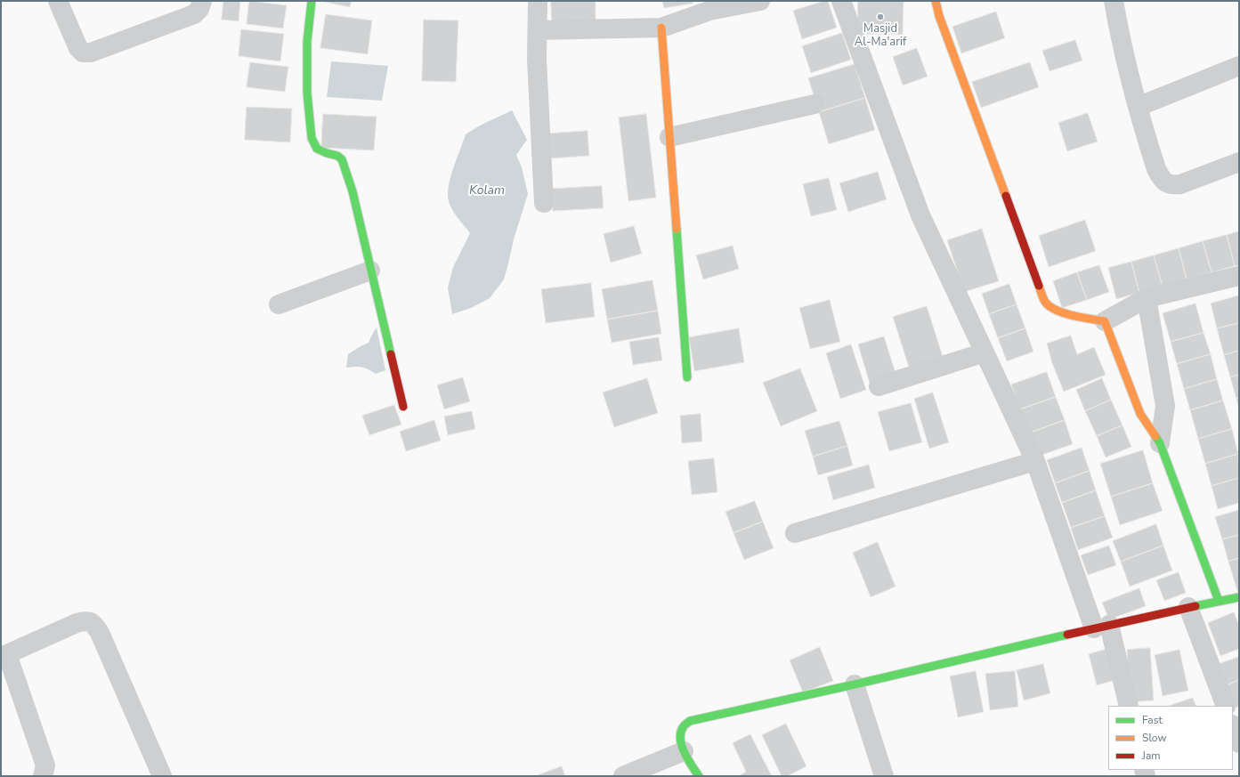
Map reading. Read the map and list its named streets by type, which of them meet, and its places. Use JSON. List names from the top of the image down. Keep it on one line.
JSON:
{"water":["Kolam"],"places":["Masjid Al-Ma'arif"],"legend":["Fast","Slow","Jam"]}
